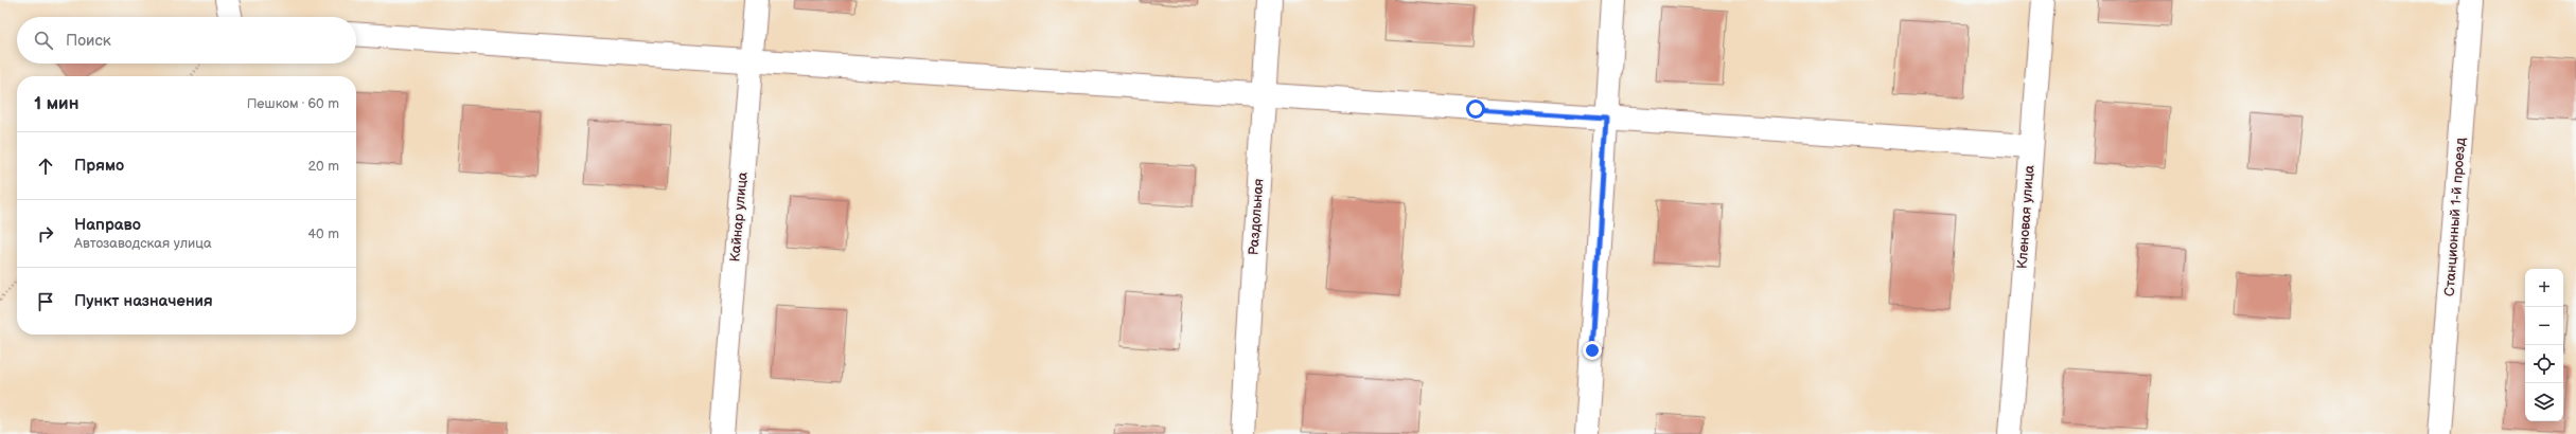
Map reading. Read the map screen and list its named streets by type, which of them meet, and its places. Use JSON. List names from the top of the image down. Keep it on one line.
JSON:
{"streets":{"street":["Кайнар улица","Раздольная","Кленовая улица","Станционный 1-й проезд"]},"page":{"search":"Поиск","heading":["1 мин","Пешком · 60 m"],"list":[["Прямо","20 m"],["Направо","Автозаводская улица","40 m"],"Пункт назначения"],"map_buttons":["+","−"]}}
